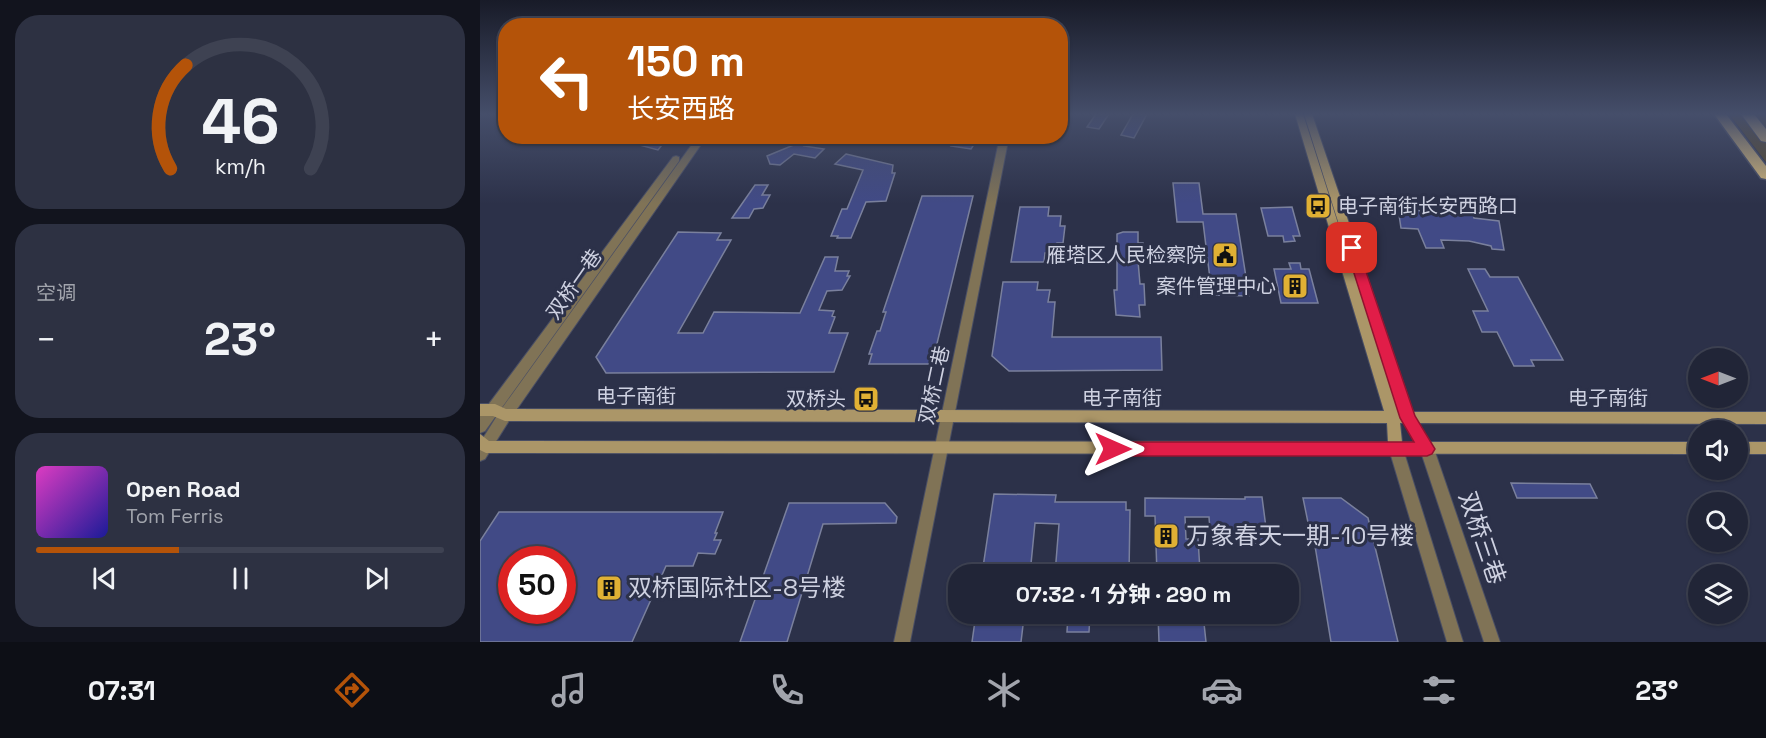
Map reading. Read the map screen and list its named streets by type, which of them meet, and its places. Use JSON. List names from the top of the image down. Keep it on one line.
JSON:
{"streets":{"main road":["电子南街"],"street":["双桥一巷","双桥二巷","双桥三巷"]},"crossings":[["双桥一巷","电子南街"],["双桥二巷","电子南街"]],"places":{"bus stop":["电子南街长安西路口","双桥头"],"public building":["雁塔区人民检察院"],"building":["案件管理中心","万象春天一期-10号楼","双桥国际社区-8号楼"]},"north":"left","page":{"turn":["150 m","长安西路"],"tile":"空调","heat":["−","23°","+"],"song":["Open Road","Tom Ferris"],"limit":"50","trip":"07:32 · 1 分钟 · 290 m","tabs":["07:31","23°"],"gauge":["46","km/h"]}}
